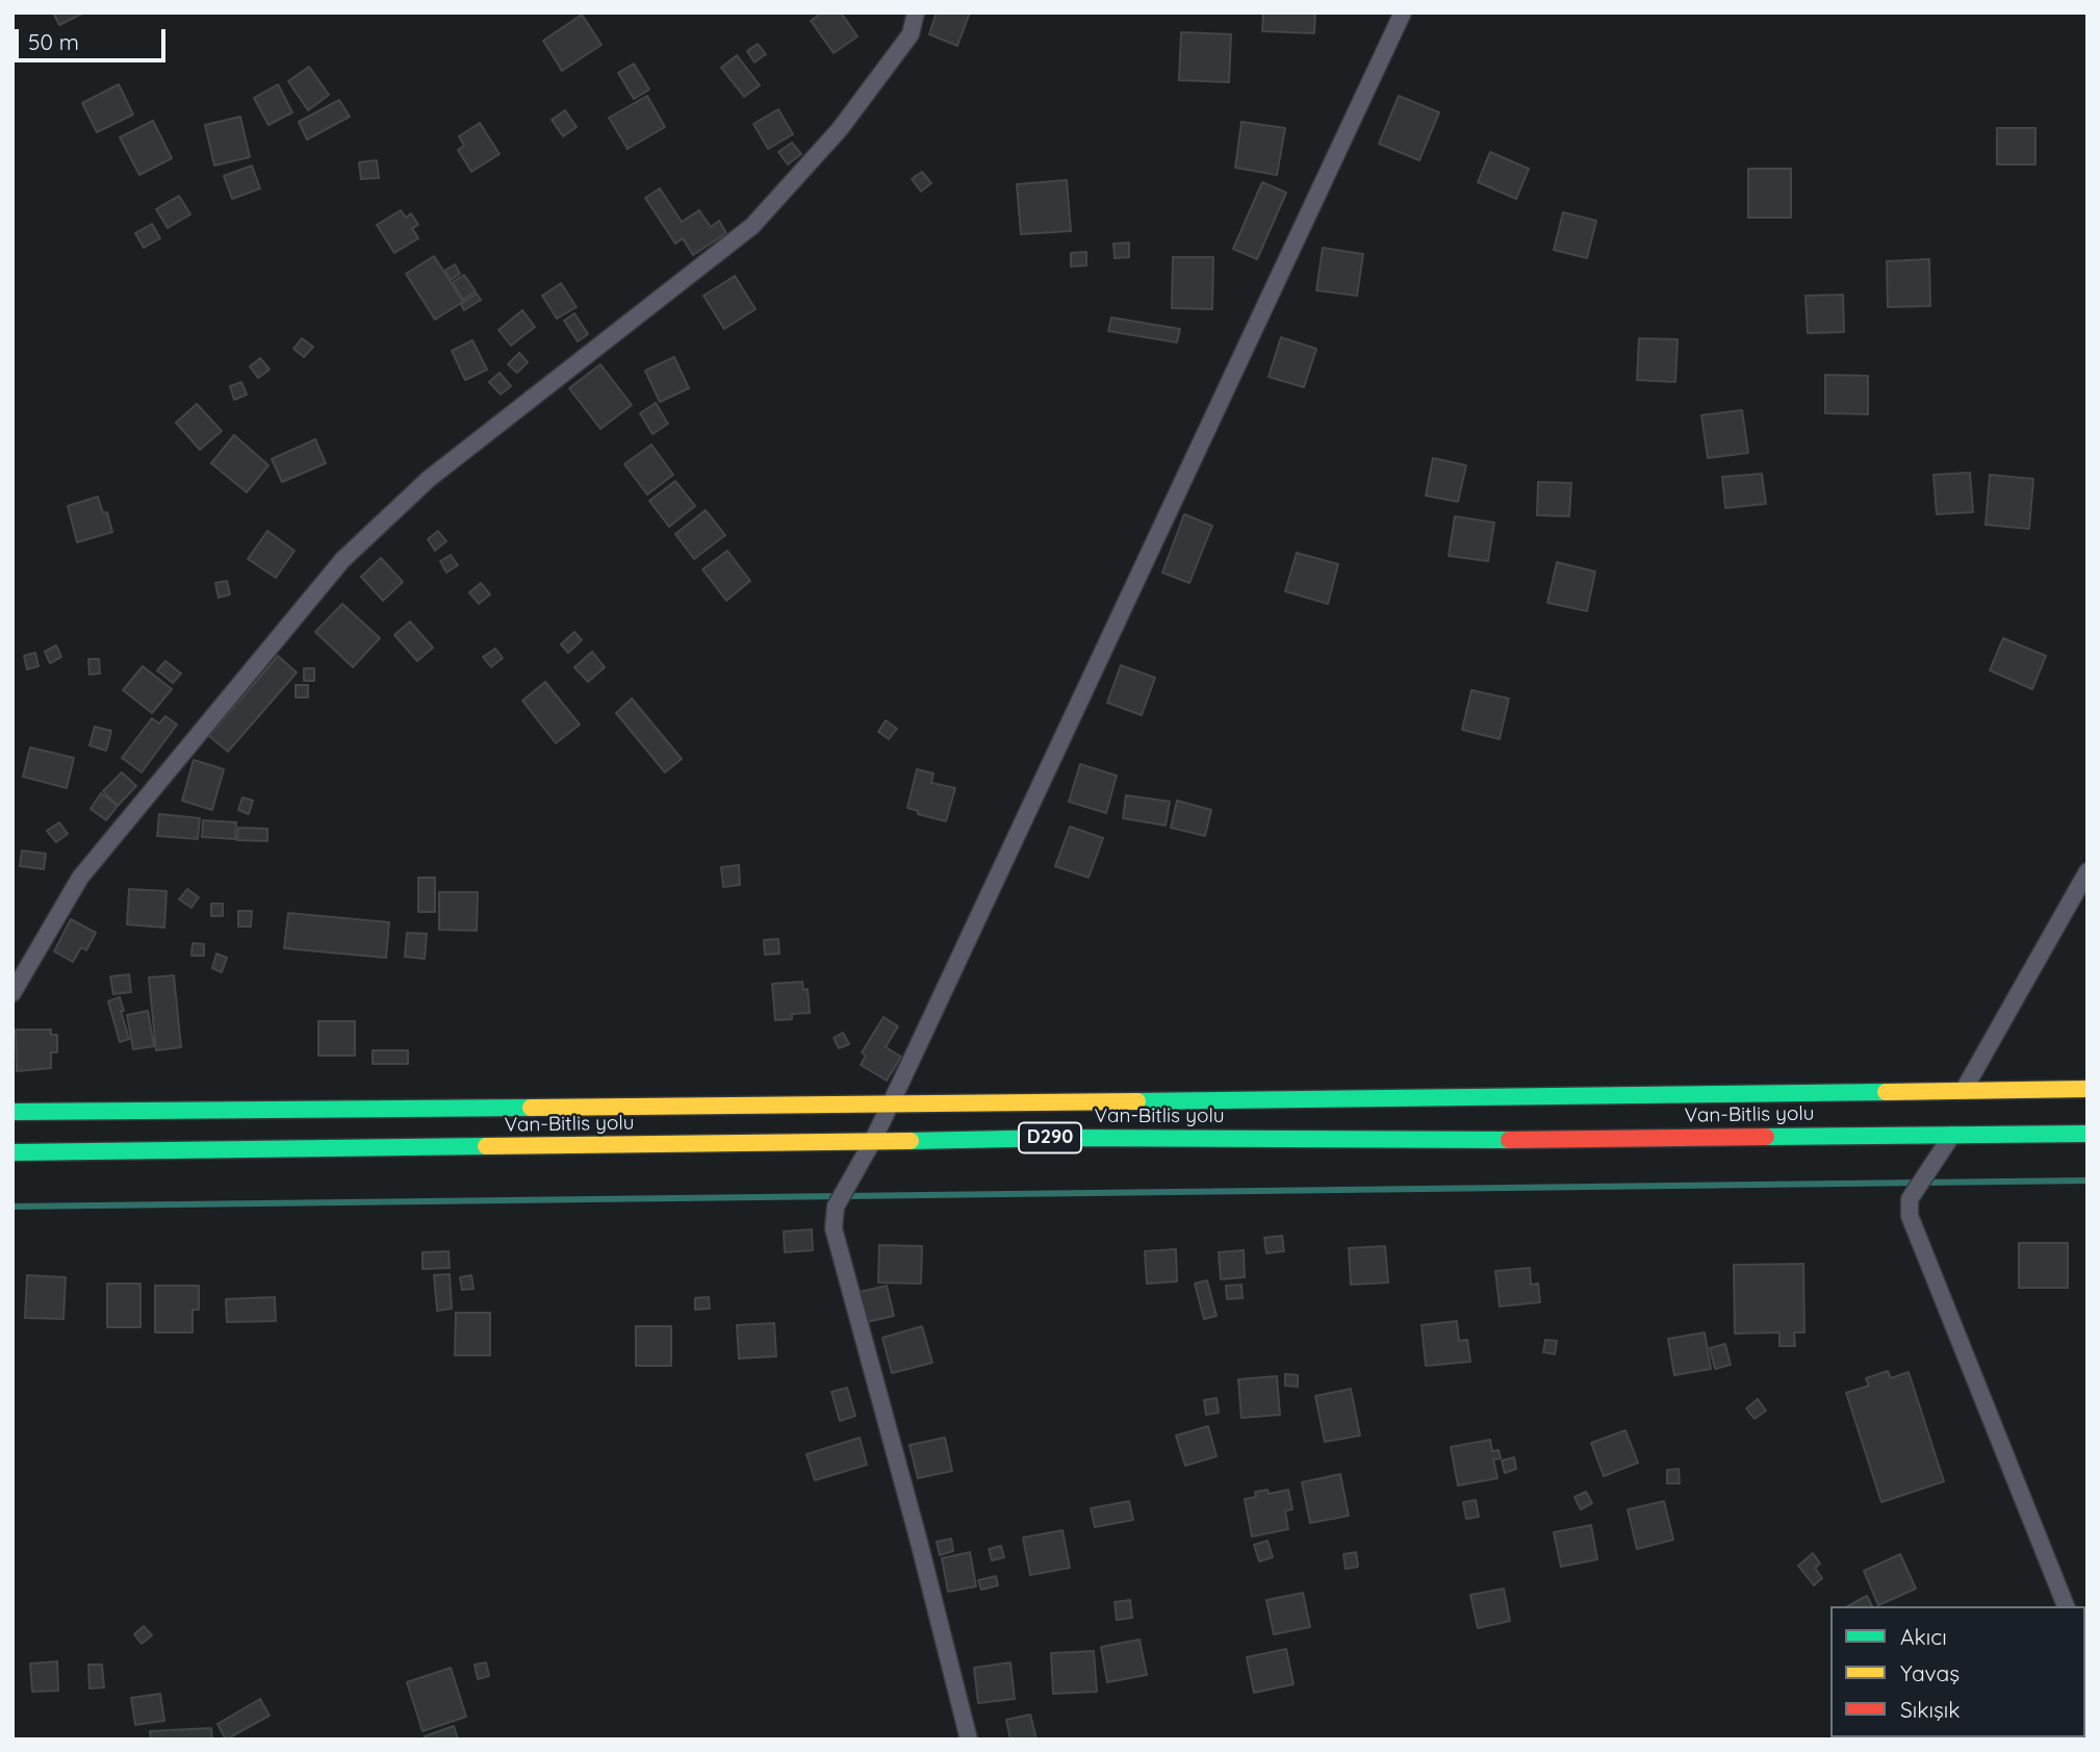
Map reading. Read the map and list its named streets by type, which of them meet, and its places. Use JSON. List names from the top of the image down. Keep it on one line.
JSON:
{"streets":{"highway":["Van-Bitlis yolu","D290"]},"legend":["Akıcı","Yavaş","Sıkışık"],"scale_bar":"50 m"}
